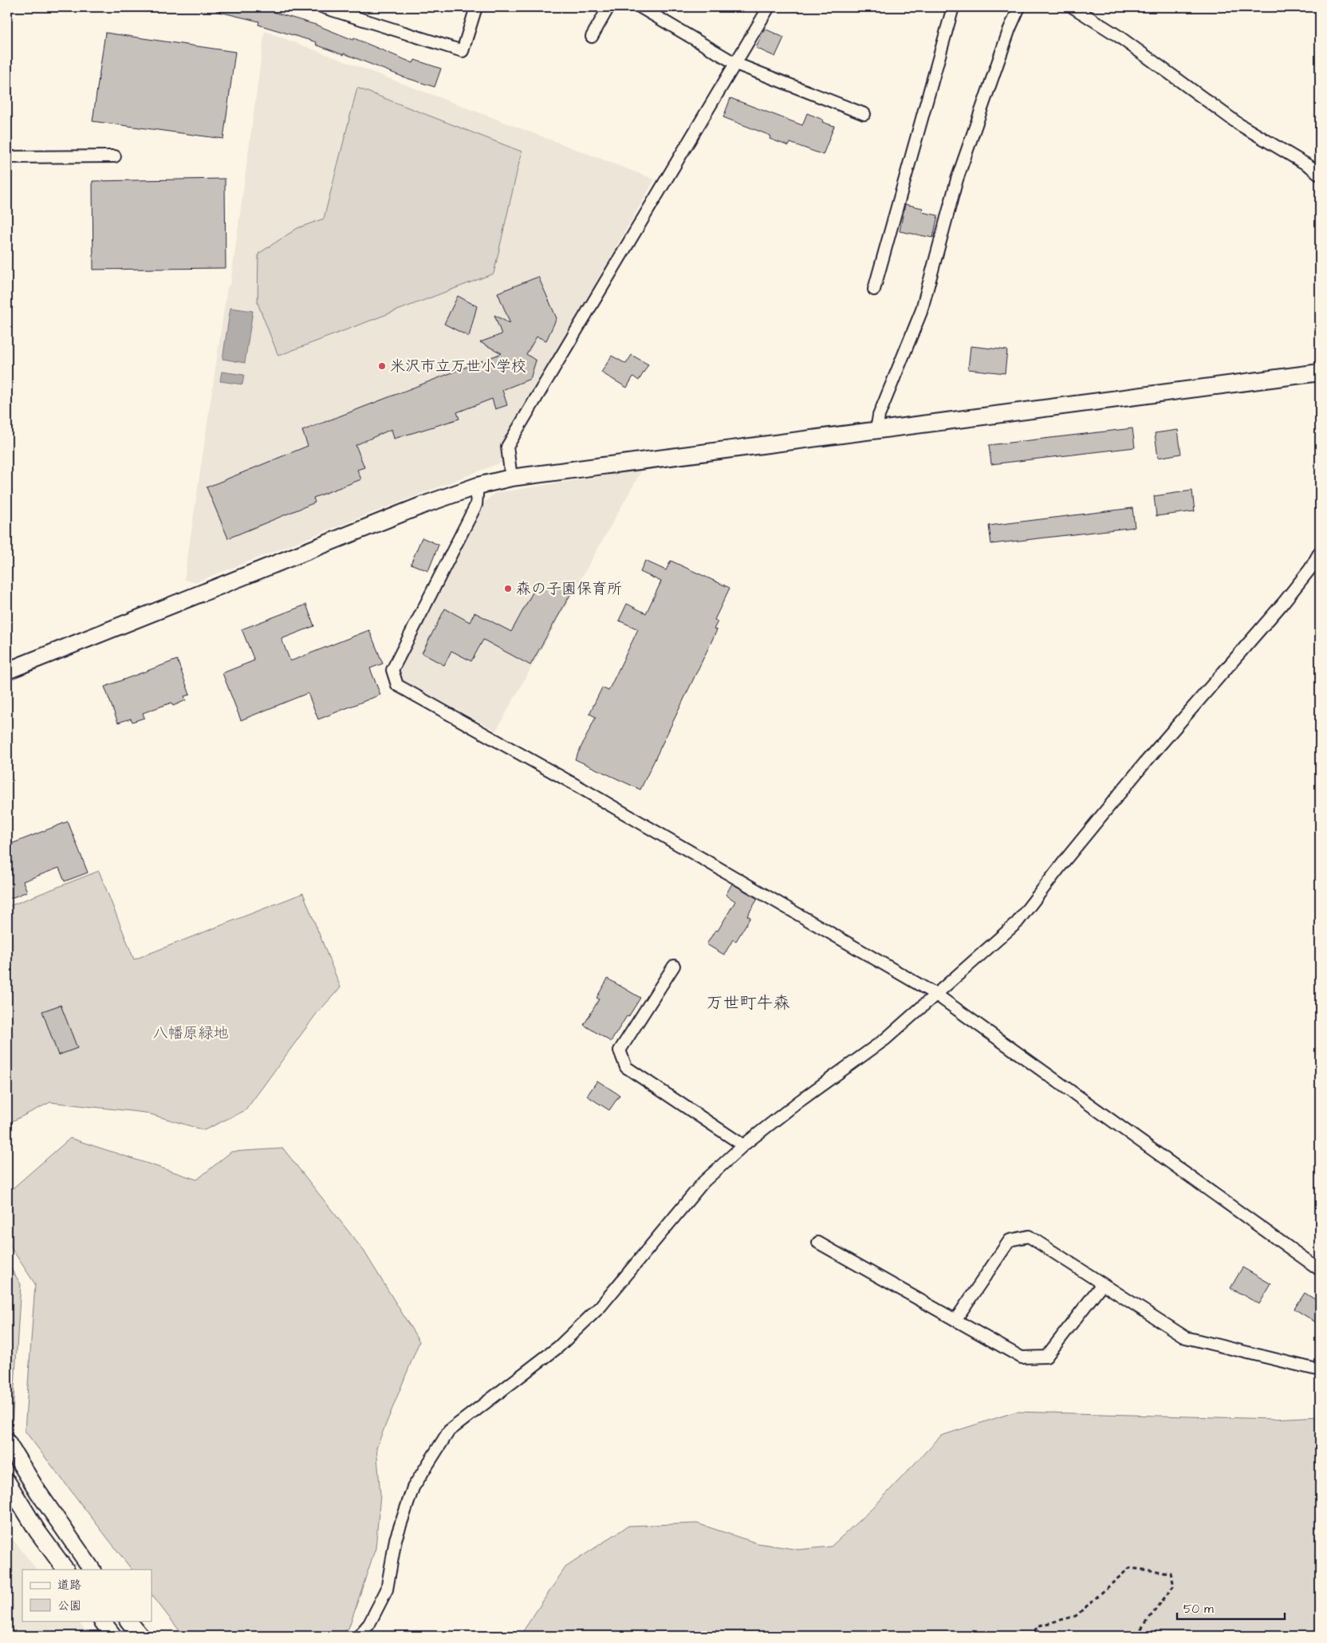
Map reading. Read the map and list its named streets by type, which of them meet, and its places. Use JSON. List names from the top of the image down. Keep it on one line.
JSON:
{"districts":["万世町牛森"],"parks":["八幡原緑地"],"places":["米沢市立万世小学校","森の子園保育所"],"legend":["道路","公園"],"scale_bar":"50 m"}
